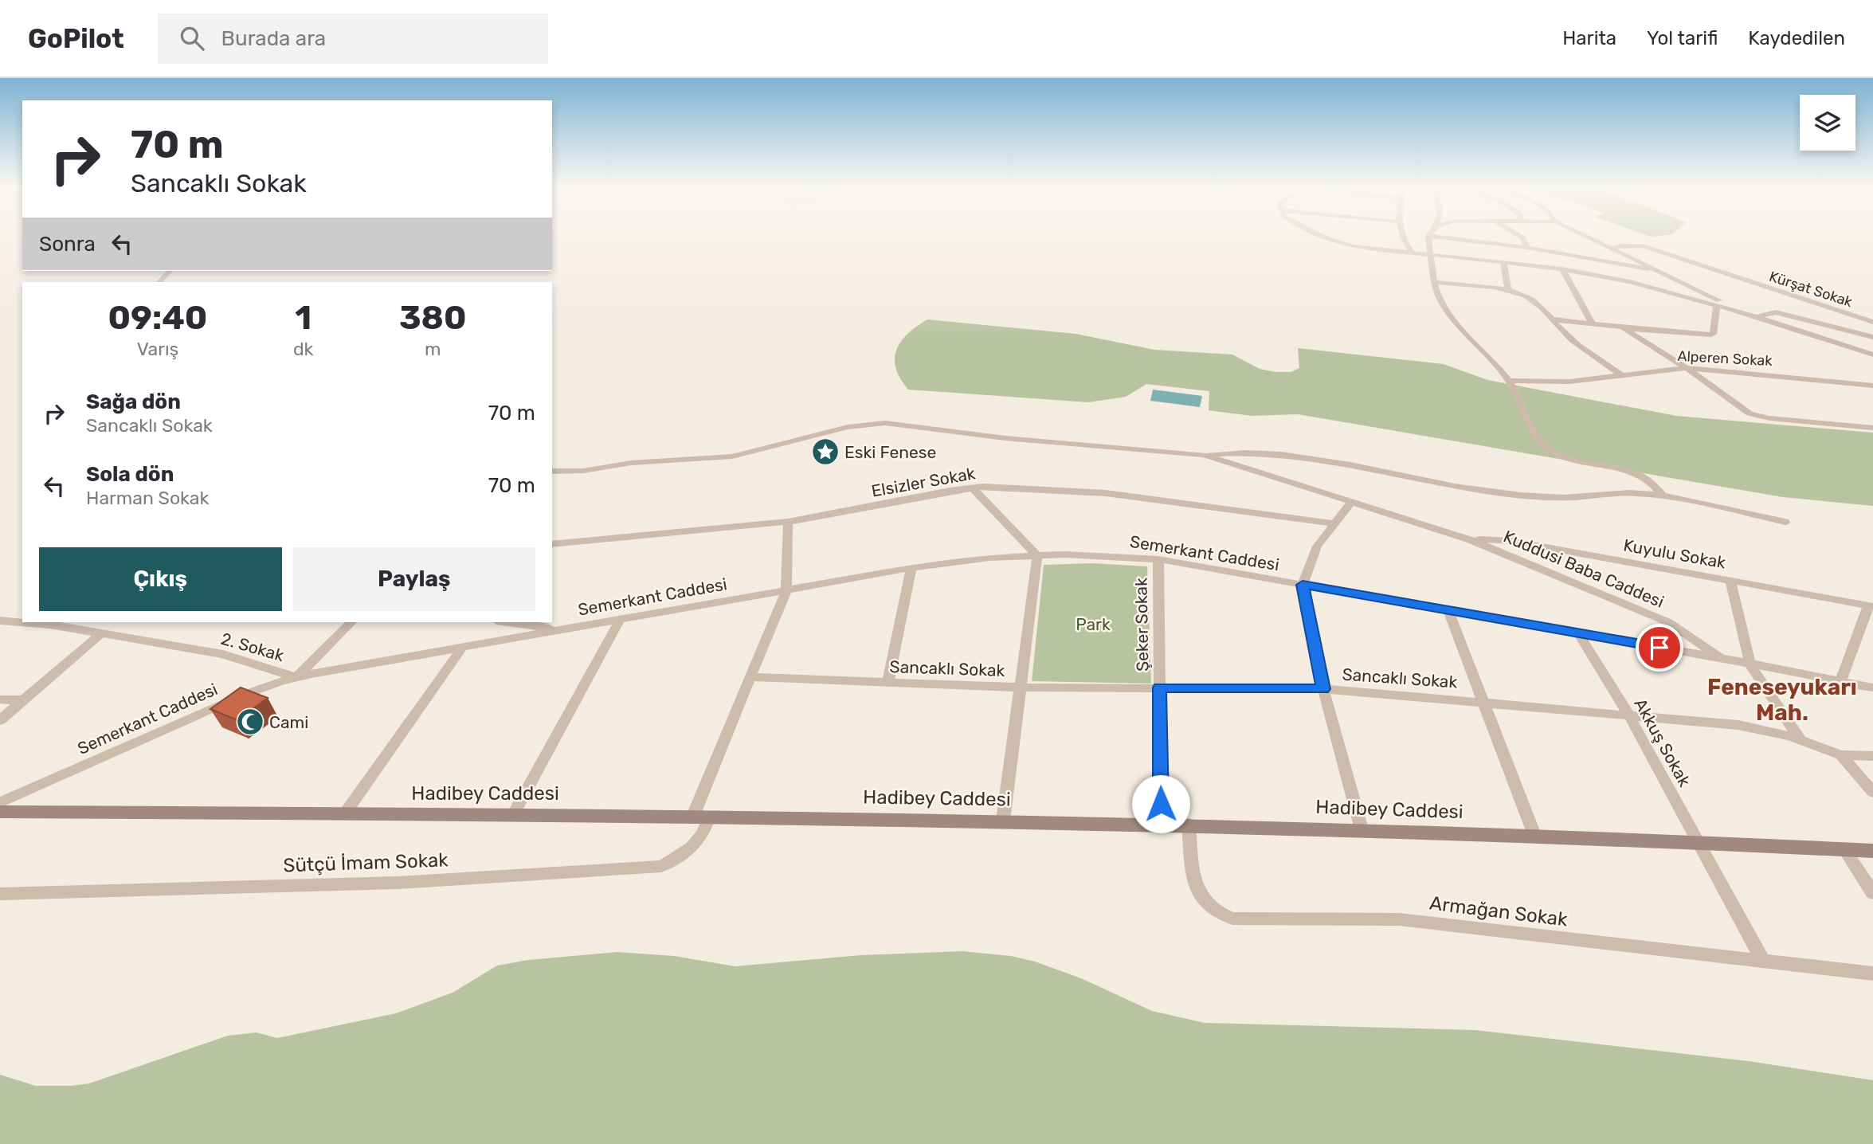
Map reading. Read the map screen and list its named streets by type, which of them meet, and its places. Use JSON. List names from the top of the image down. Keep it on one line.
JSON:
{"streets":{"main road":["Hadibey Caddesi"],"street":["Kürşat Sokak","Alperen Sokak","Elsizler Sokak","Semerkant Caddesi","Kuyulu Sokak","Kuddusi Baba Caddesi","Şeker Sokak","2. Sokak","Sancaklı Sokak","Akkuş Sokak","Sütçü İmam Sokak","Armağan Sokak"]},"crossings":[["Semerkant Caddesi","Kuddusi Baba Caddesi"],["Semerkant Caddesi","Şeker Sokak"],["Semerkant Caddesi","2. Sokak"],["Semerkant Caddesi","Akkuş Sokak"],["Semerkant Caddesi","Sütçü İmam Sokak"],["Kuyulu Sokak","Kuddusi Baba Caddesi"],["Şeker Sokak","Sancaklı Sokak"],["Şeker Sokak","Hadibey Caddesi"],["Sancaklı Sokak","Akkuş Sokak"],["Sancaklı Sokak","Sütçü İmam Sokak"],["Akkuş Sokak","Hadibey Caddesi"],["Akkuş Sokak","Armağan Sokak"],["Hadibey Caddesi","Sütçü İmam Sokak"],["Hadibey Caddesi","Armağan Sokak"]],"districts":["Feneseyukarı Mah."],"parks":["Park"],"places":{"place":["Eski Fenese"],"mosque":["Cami"]},"page":{"header":"GoPilot","search":"Burada ara","nav":["Harita","Yol tarifi","Kaydedilen"],"turn":["70 m","Sancaklı Sokak"],"then":"Sonra","eta":["09:40","Varış","1","dk","380","m"],"list":[{"name":"Sağa dön","note":"Sancaklı Sokak","value":"70 m"},{"name":"Sola dön","note":"Harman Sokak","value":"70 m"}],"buttons":["Çıkış","Paylaş"]}}
